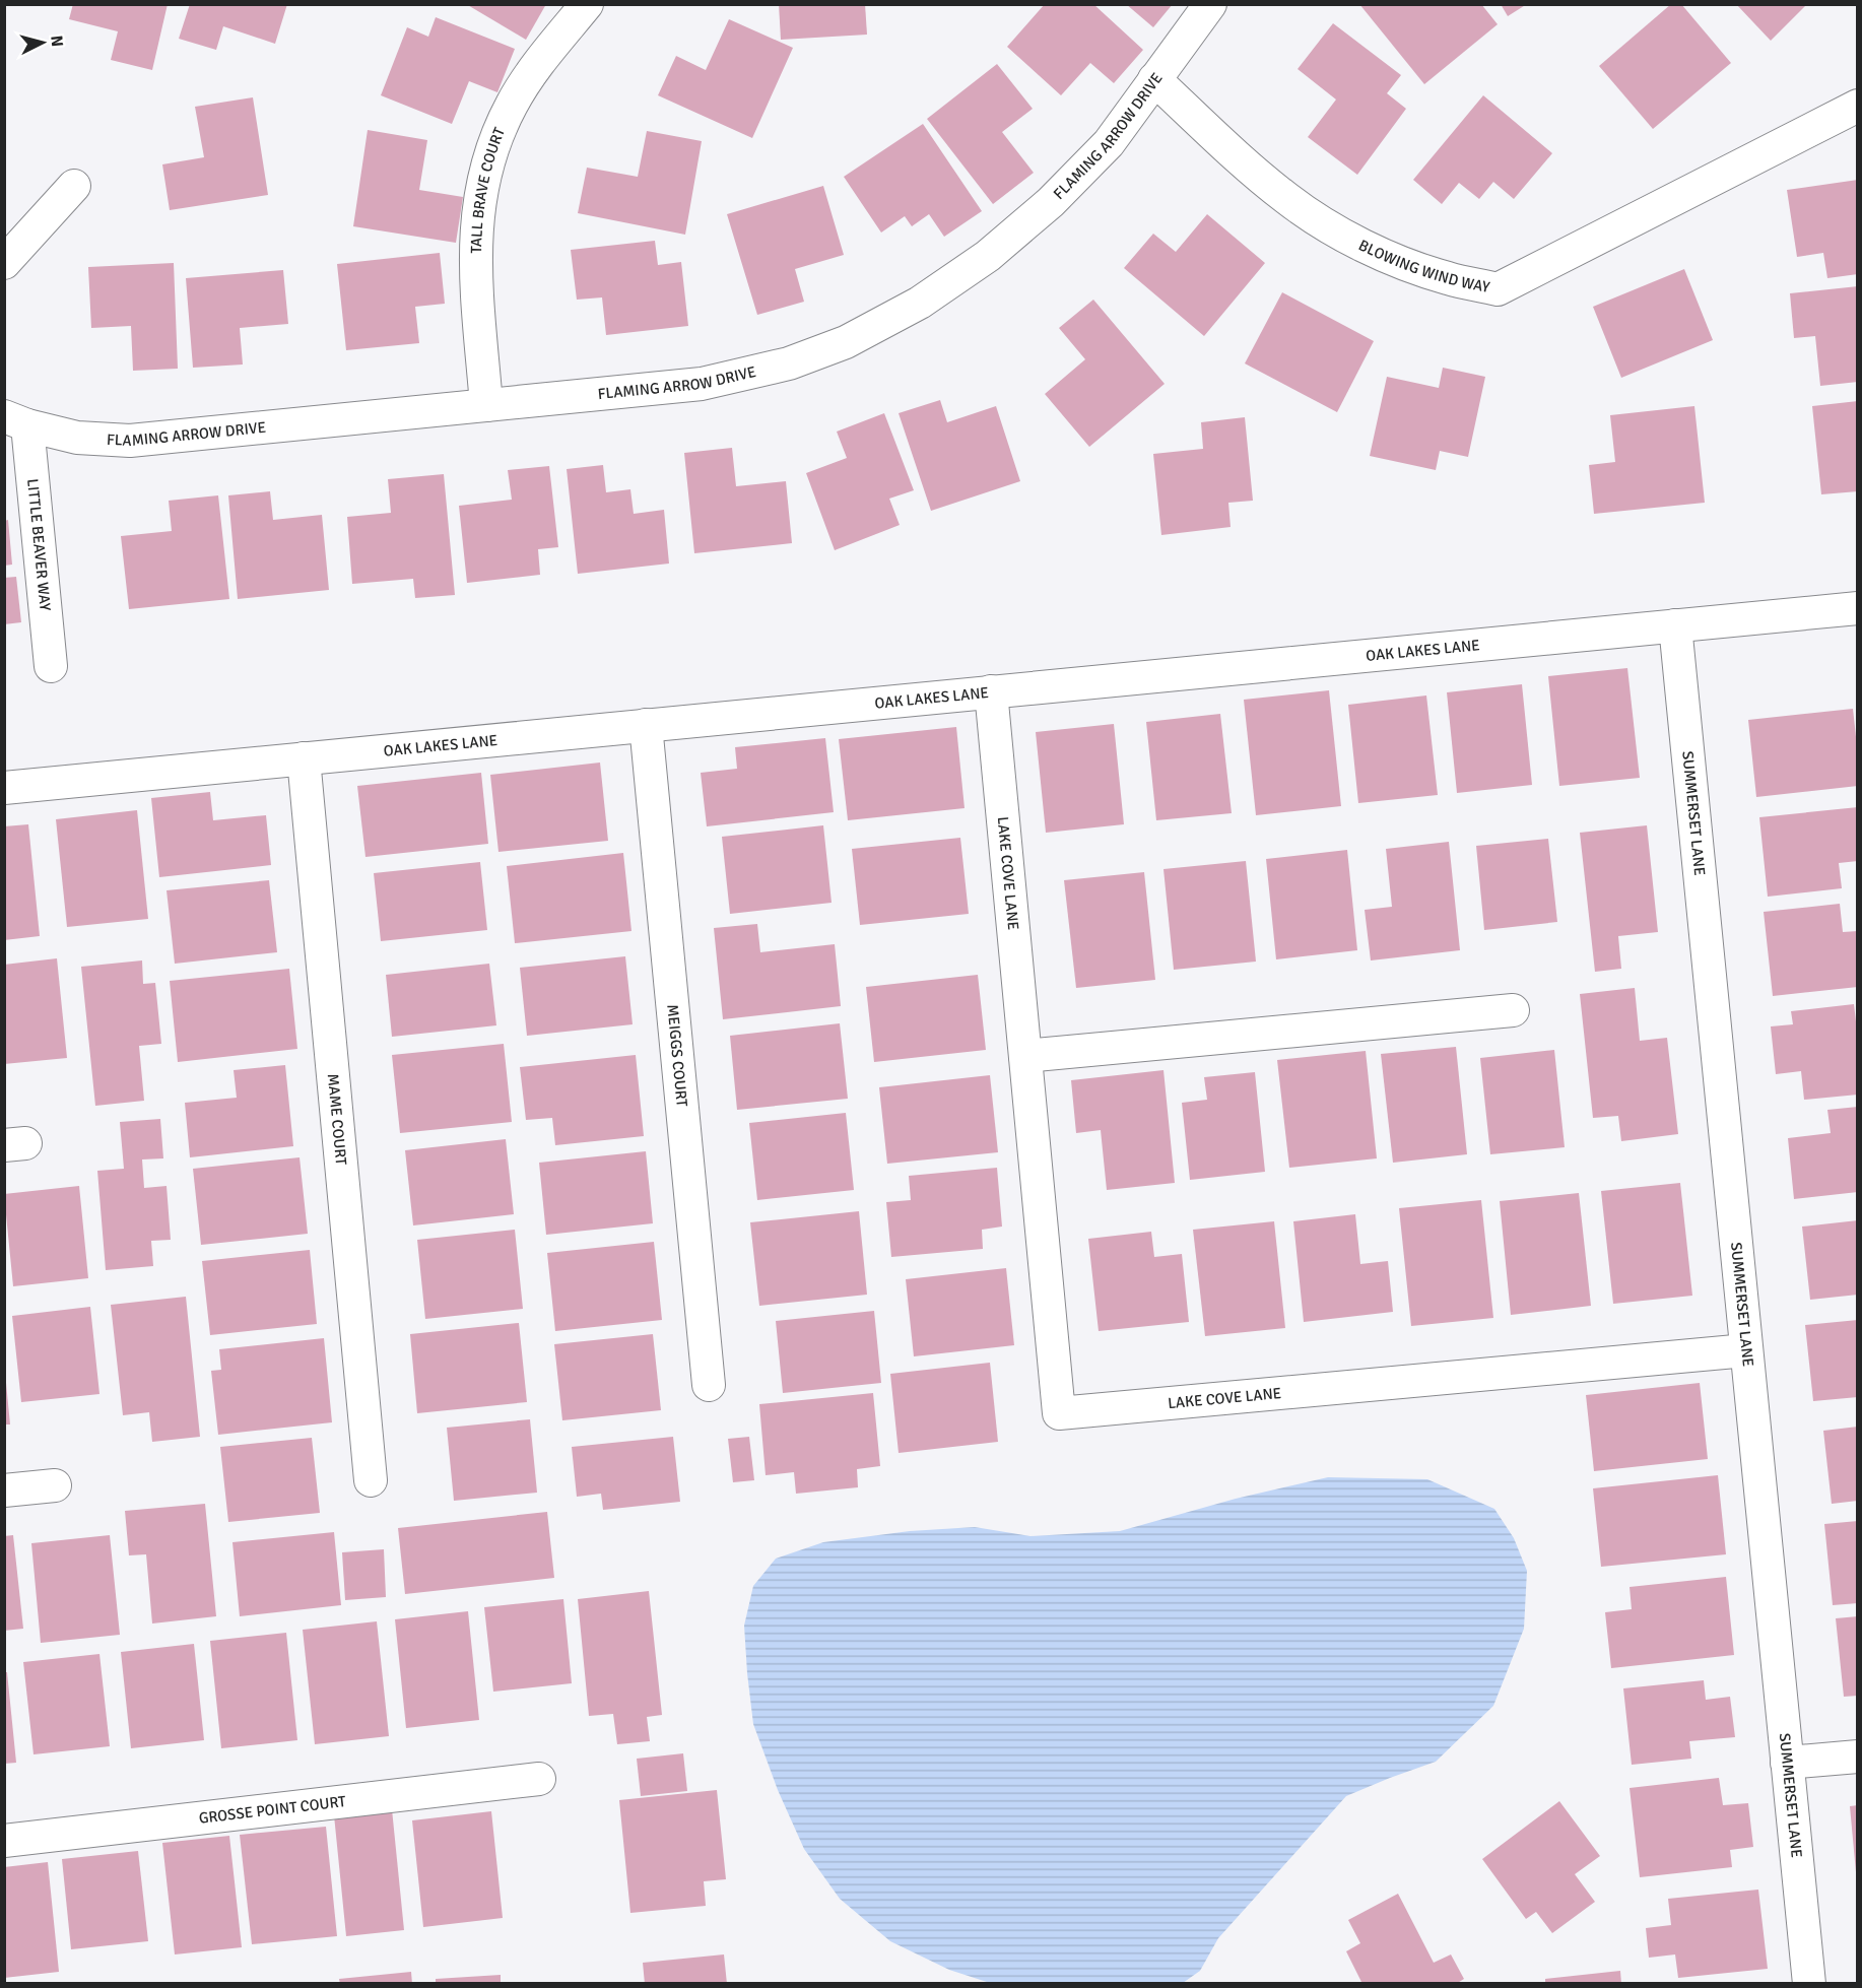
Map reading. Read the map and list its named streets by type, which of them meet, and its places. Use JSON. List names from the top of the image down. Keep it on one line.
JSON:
{"streets":{"street":["FLAMING ARROW DRIVE","TALL BRAVE COURT","BLOWING WIND WAY","LITTLE BEAVER WAY","OAK LAKES LANE","SUMMERSET LANE","LAKE COVE LANE","MEIGGS COURT","MAME COURT","GROSSE POINT COURT"]},"crossings":[["FLAMING ARROW DRIVE","TALL BRAVE COURT"],["FLAMING ARROW DRIVE","BLOWING WIND WAY"],["FLAMING ARROW DRIVE","LITTLE BEAVER WAY"],["OAK LAKES LANE","SUMMERSET LANE"],["OAK LAKES LANE","LAKE COVE LANE"],["OAK LAKES LANE","MEIGGS COURT"],["OAK LAKES LANE","MAME COURT"],["SUMMERSET LANE","LAKE COVE LANE"]],"north":"right"}
